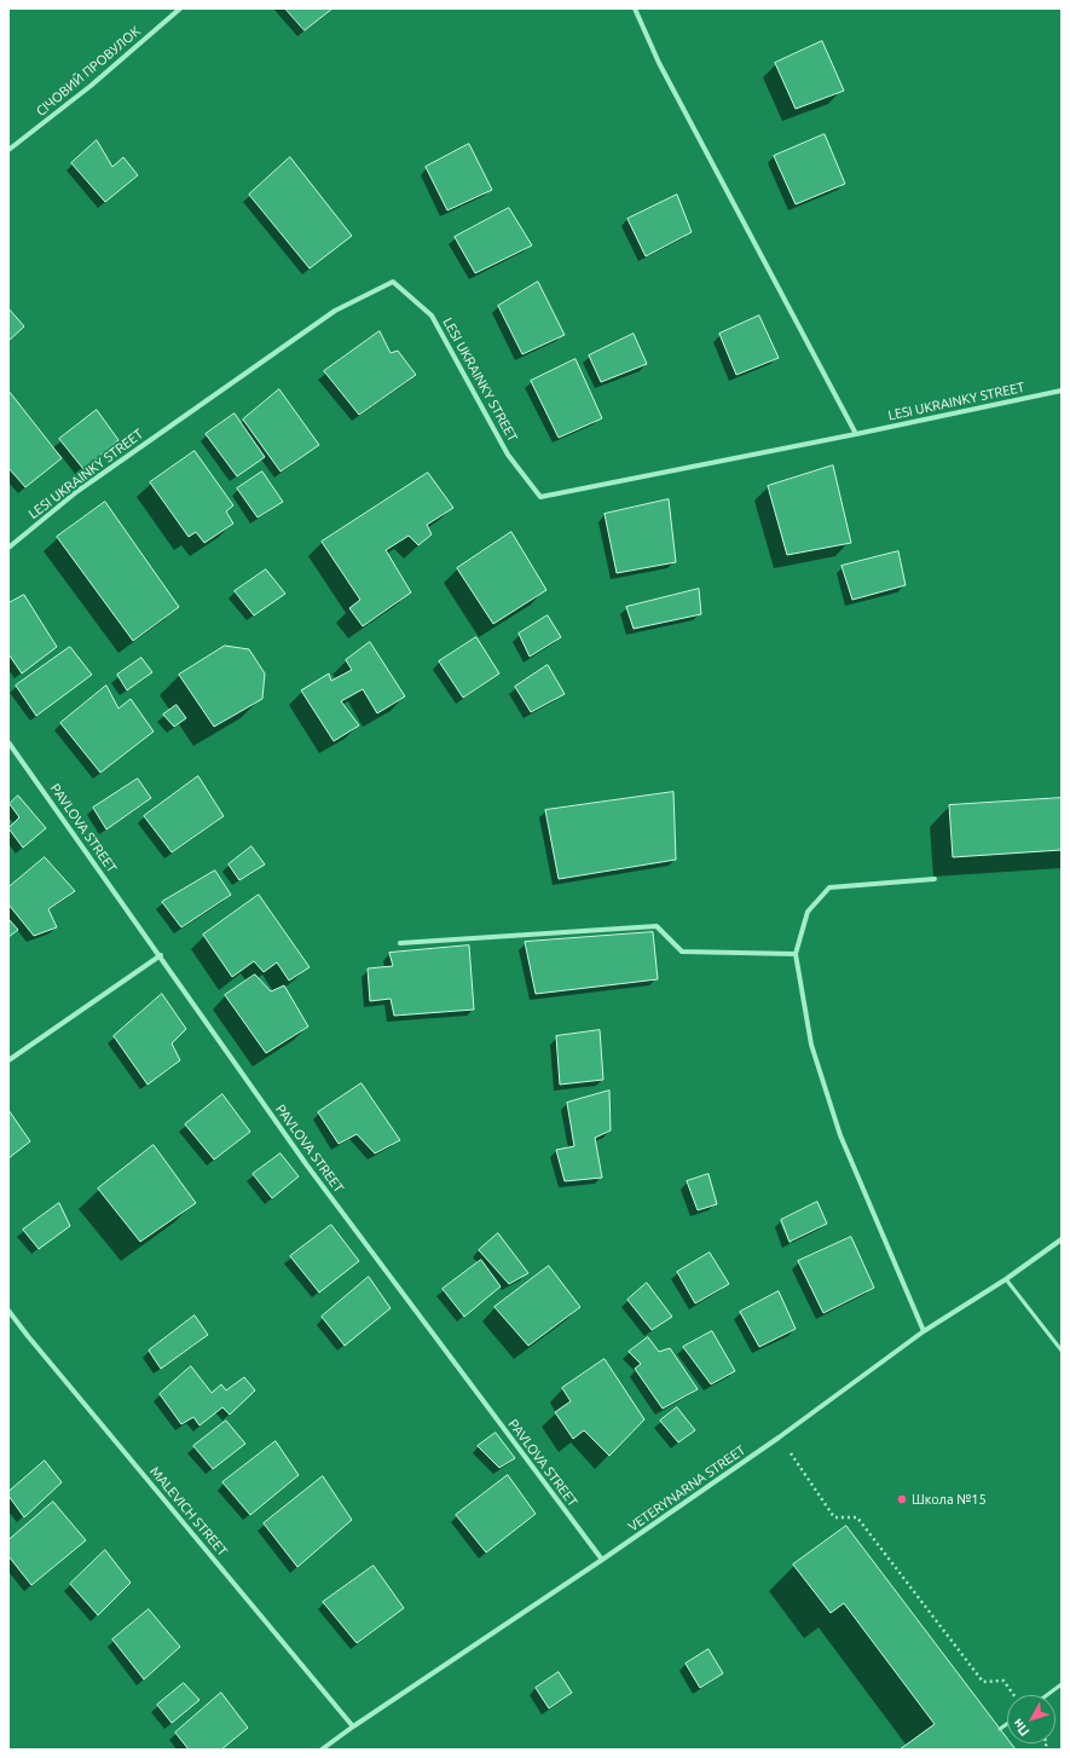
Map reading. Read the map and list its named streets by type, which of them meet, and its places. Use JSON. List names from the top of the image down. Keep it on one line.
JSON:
{"streets":{"street":["СІЧОВИЙ ПРОВУЛОК","LESI UKRAINKY STREET","PAVLOVA STREET","VETERYNARNA STREET","MALEVICH STREET"]},"crossings":[["PAVLOVA STREET","VETERYNARNA STREET"],["VETERYNARNA STREET","MALEVICH STREET"]],"places":["Школа №15"],"north":"bottom left"}
